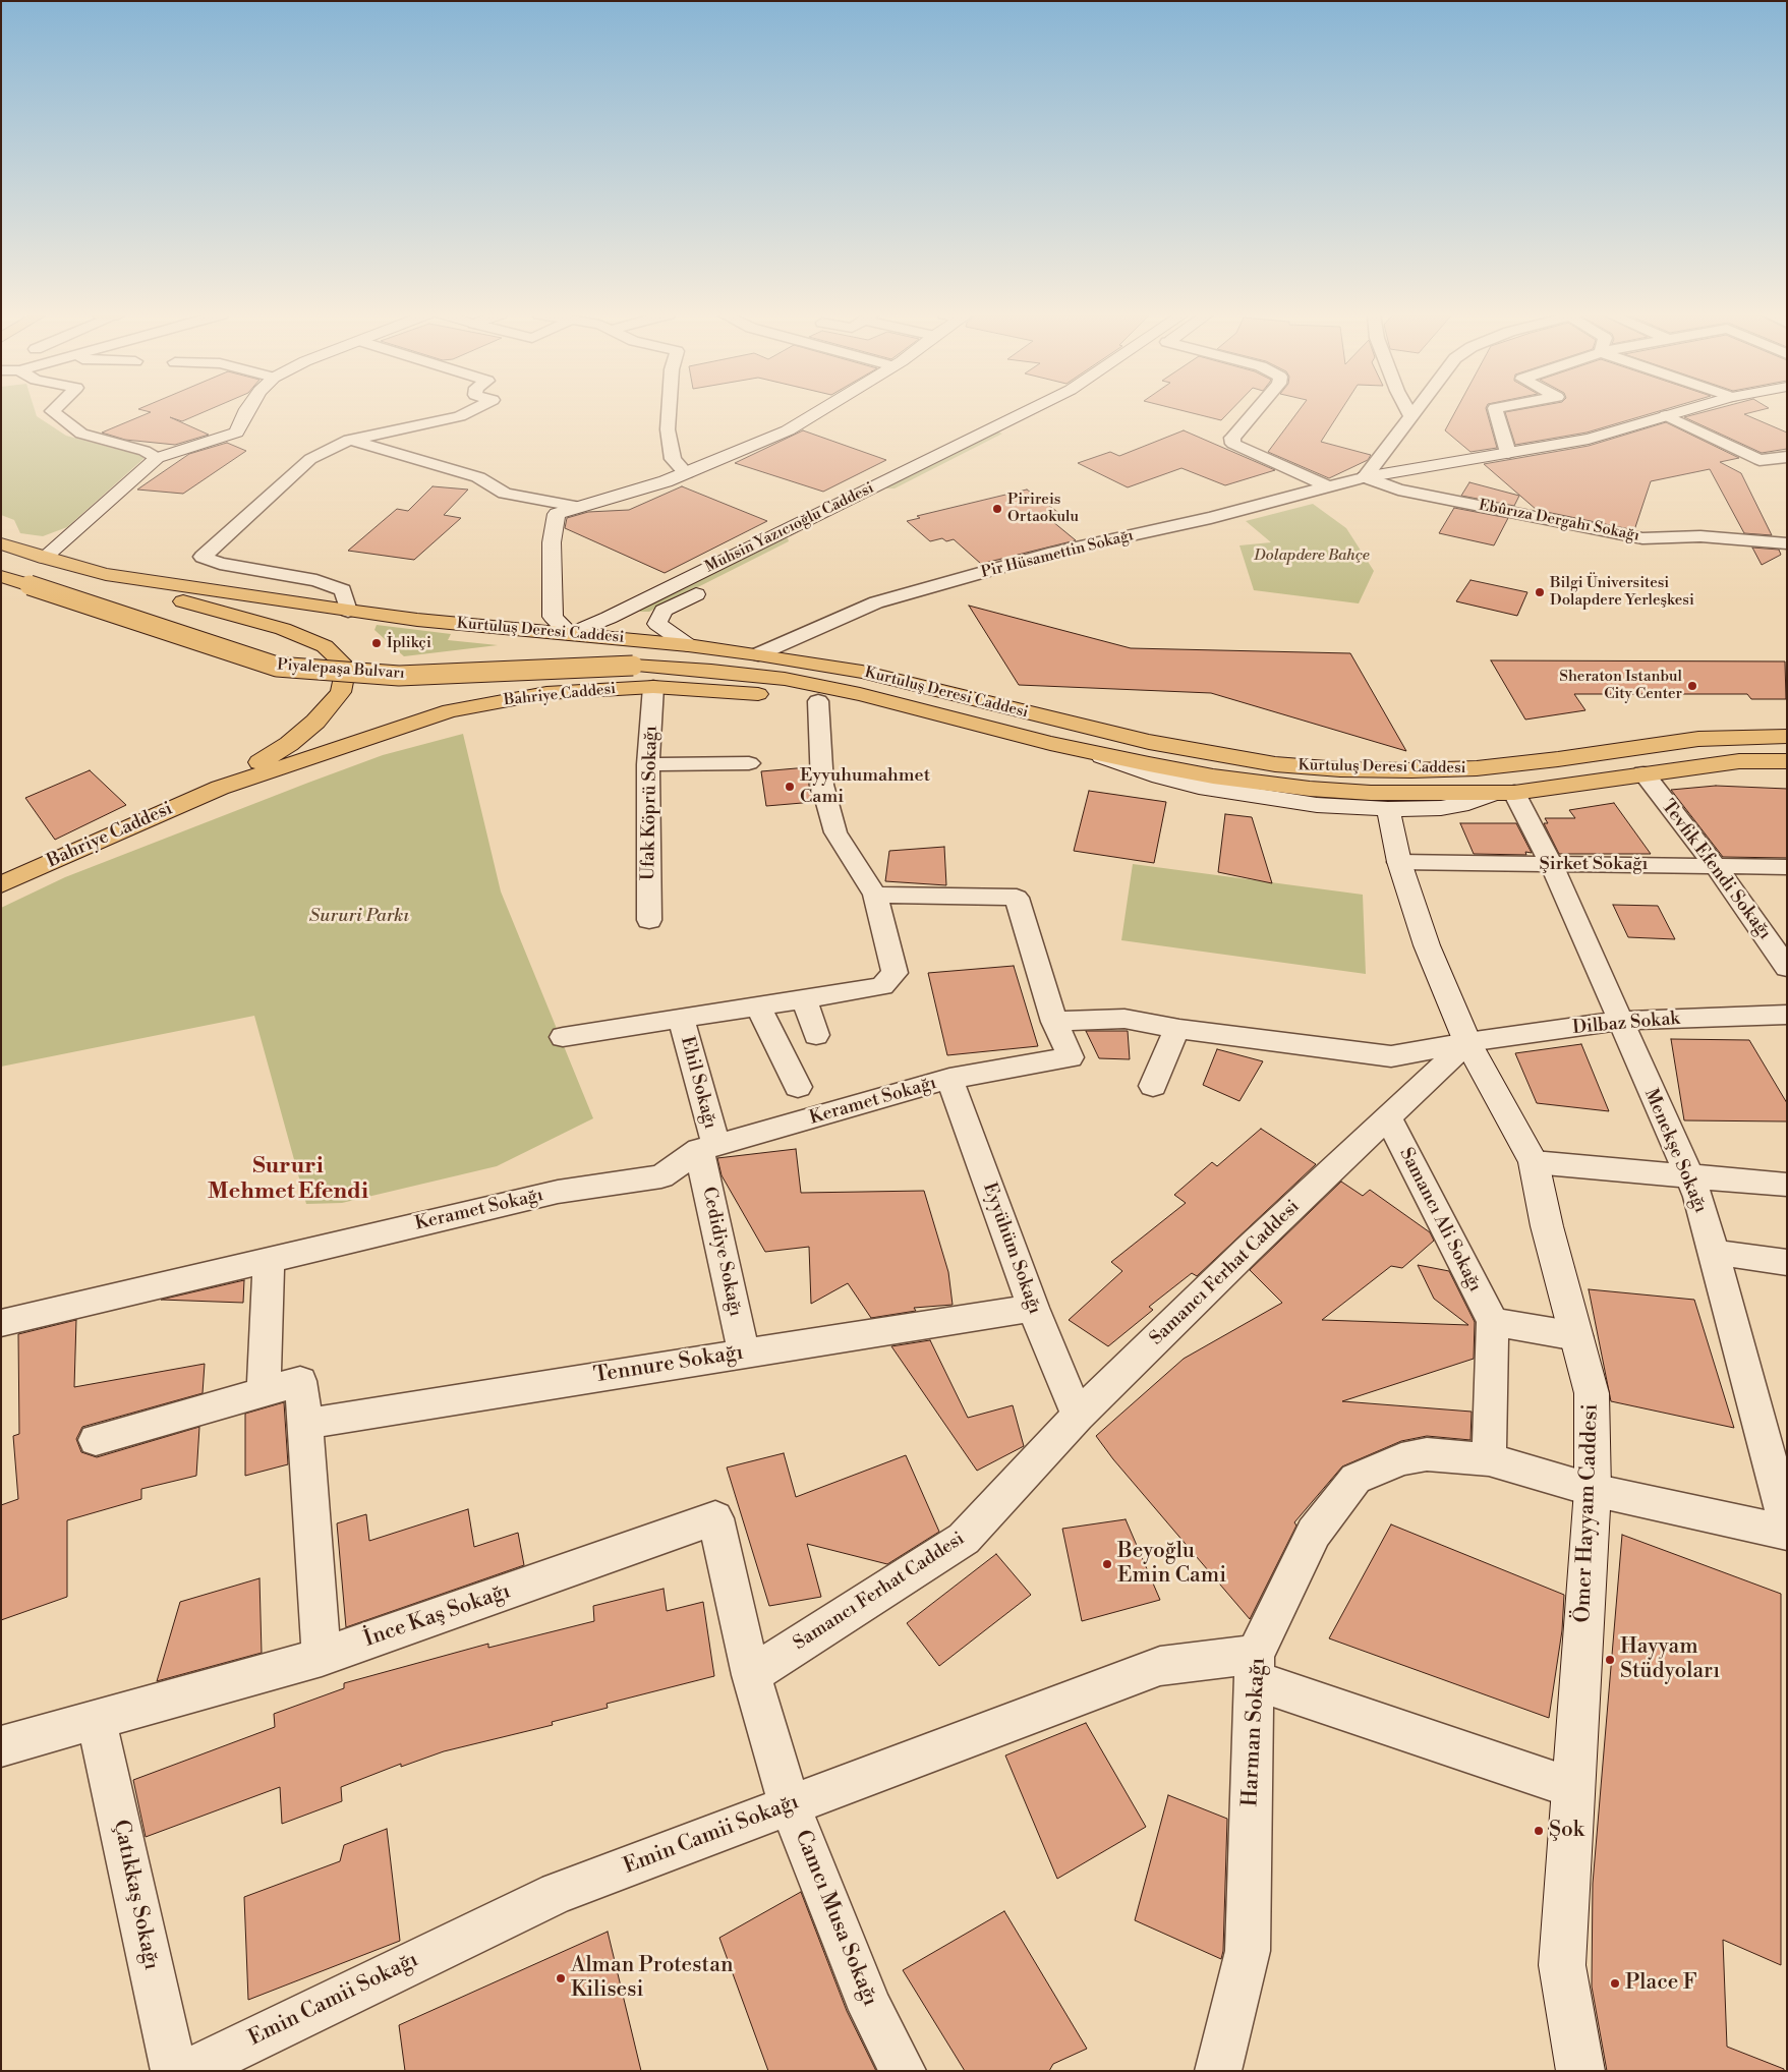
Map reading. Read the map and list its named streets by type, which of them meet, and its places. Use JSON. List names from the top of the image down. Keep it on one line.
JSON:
{"streets":{"main road":["Kurtuluş Deresi Caddesi","Piyalepaşa Bulvarı","Bahriye Caddesi"],"street":["Ebûrıza Dergahı Sokağı","Muhsin Yazıcıoğlu Caddesi","Pir Hüsamettin Sokağı","Ufak Köprü Sokağı","Şirket Sokağı","Tevfik Efendi Sokağı","Dilbaz Sokak","Ehil Sokağı","Keramet Sokağı","Menekşe Sokağı","Samancı Ali Sokağı","Eyyühüm Sokağı","Cedidiye Sokağı","Samancı Ferhat Caddesi","Tennure Sokağı","Ömer Hayyam Caddesi","İnce Kaş Sokağı","Harman Sokağı","Emin Camii Sokağı","Çatıkkaş Sokağı","Camcı Musa Sokağı"]},"crossings":[["Ebûrıza Dergahı Sokağı","Pir Hüsamettin Sokağı"],["Muhsin Yazıcıoğlu Caddesi","Kurtuluş Deresi Caddesi"],["Pir Hüsamettin Sokağı","Kurtuluş Deresi Caddesi"],["Kurtuluş Deresi Caddesi","Piyalepaşa Bulvarı"],["Kurtuluş Deresi Caddesi","Bahriye Caddesi"],["Kurtuluş Deresi Caddesi","Tevfik Efendi Sokağı"],["Kurtuluş Deresi Caddesi","Menekşe Sokağı"],["Bahriye Caddesi","Ufak Köprü Sokağı"],["Şirket Sokağı","Tevfik Efendi Sokağı"],["Şirket Sokağı","Menekşe Sokağı"],["Şirket Sokağı","Ömer Hayyam Caddesi"],["Dilbaz Sokak","Menekşe Sokağı"],["Dilbaz Sokak","Samancı Ferhat Caddesi"],["Dilbaz Sokak","Ömer Hayyam Caddesi"],["Ehil Sokağı","Keramet Sokağı"],["Ehil Sokağı","Cedidiye Sokağı"],["Keramet Sokağı","Eyyühüm Sokağı"],["Keramet Sokağı","Cedidiye Sokağı"],["Samancı Ali Sokağı","Samancı Ferhat Caddesi"],["Samancı Ali Sokağı","Harman Sokağı"],["Eyyühüm Sokağı","Samancı Ferhat Caddesi"],["Eyyühüm Sokağı","Tennure Sokağı"],["Cedidiye Sokağı","Tennure Sokağı"],["Samancı Ferhat Caddesi","Ömer Hayyam Caddesi"],["Samancı Ferhat Caddesi","İnce Kaş Sokağı"],["Samancı Ferhat Caddesi","Camcı Musa Sokağı"],["Ömer Hayyam Caddesi","Harman Sokağı"],["İnce Kaş Sokağı","Çatıkkaş Sokağı"],["İnce Kaş Sokağı","Camcı Musa Sokağı"],["Harman Sokağı","Emin Camii Sokağı"],["Emin Camii Sokağı","Camcı Musa Sokağı"]],"districts":["Sururi Mehmet Efendi"],"parks":["Dolapdere Bahçe","Sururi Parkı"],"places":["Pirireis Ortaokulu","Bilgi Üniversitesi Dolapdere Yerleşkesi","İplikçi","Sheraton Istanbul City Center","Eyyuhumahmet Cami","Beyoğlu Emin Cami","Hayyam Stüdyoları","Şok","Alman Protestan Kilisesi","Place F"]}
